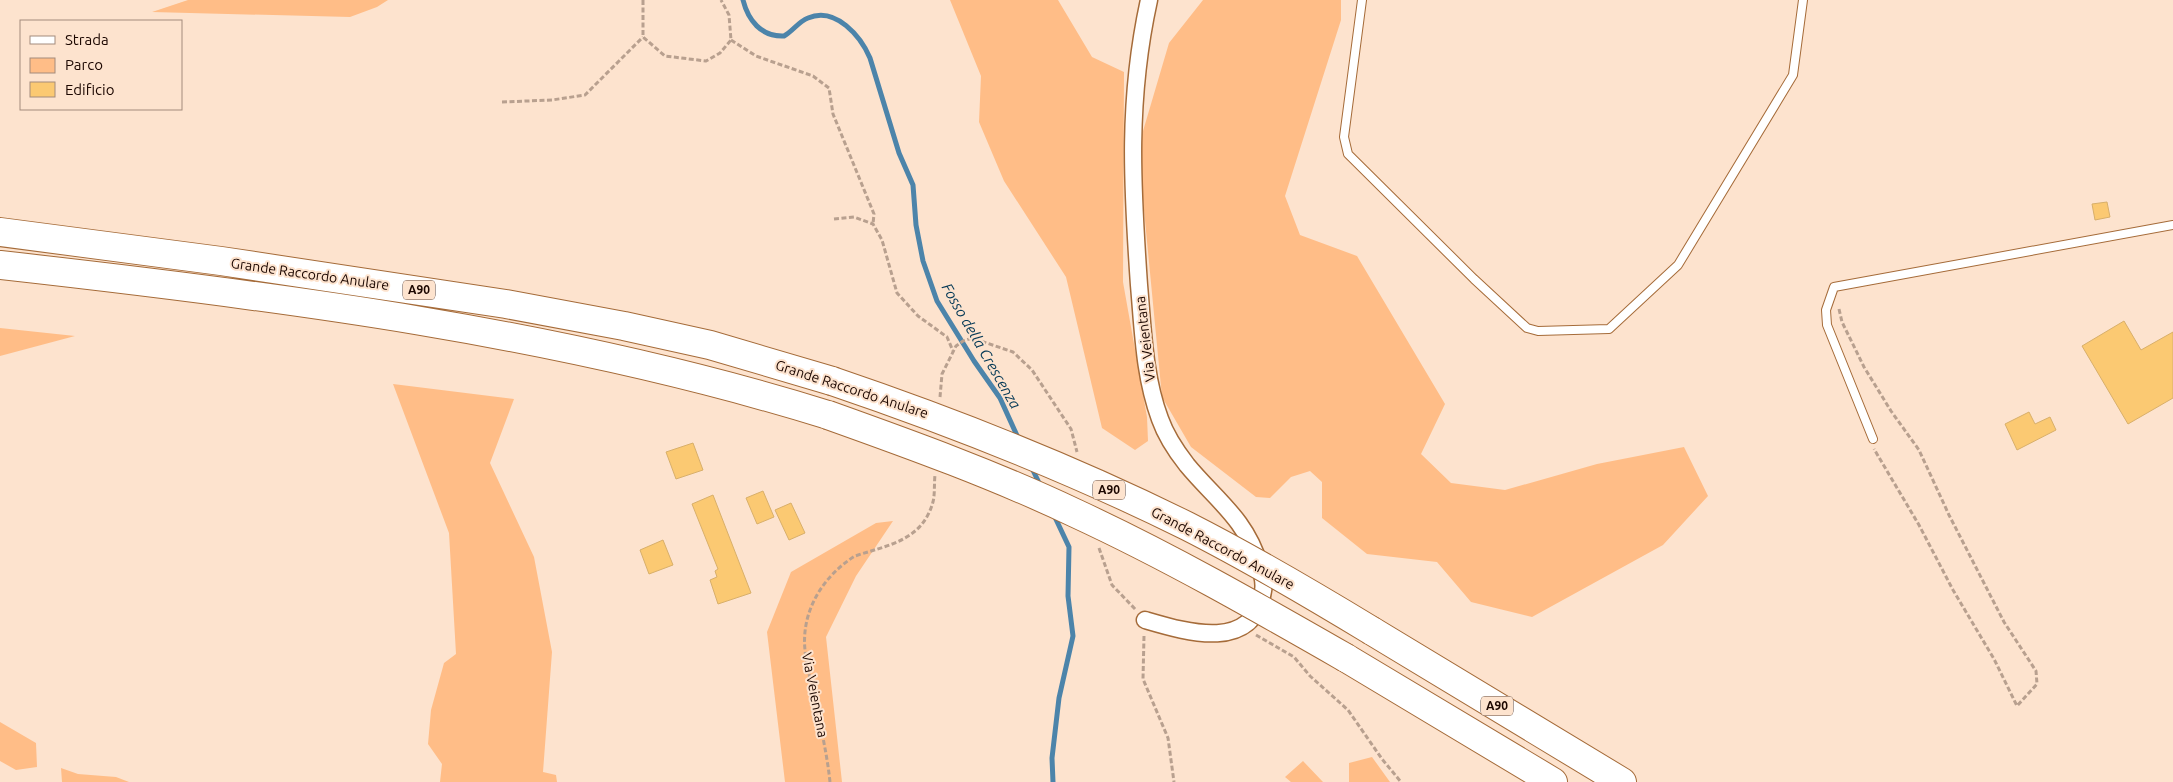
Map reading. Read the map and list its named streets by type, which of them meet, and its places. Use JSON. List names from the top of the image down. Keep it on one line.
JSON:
{"streets":{"highway":["Grande Raccordo Anulare","A90"],"street":["Via Veientana"]},"water":["Fosso della Crescenza"],"legend":["Strada","Parco","Edificio"]}
